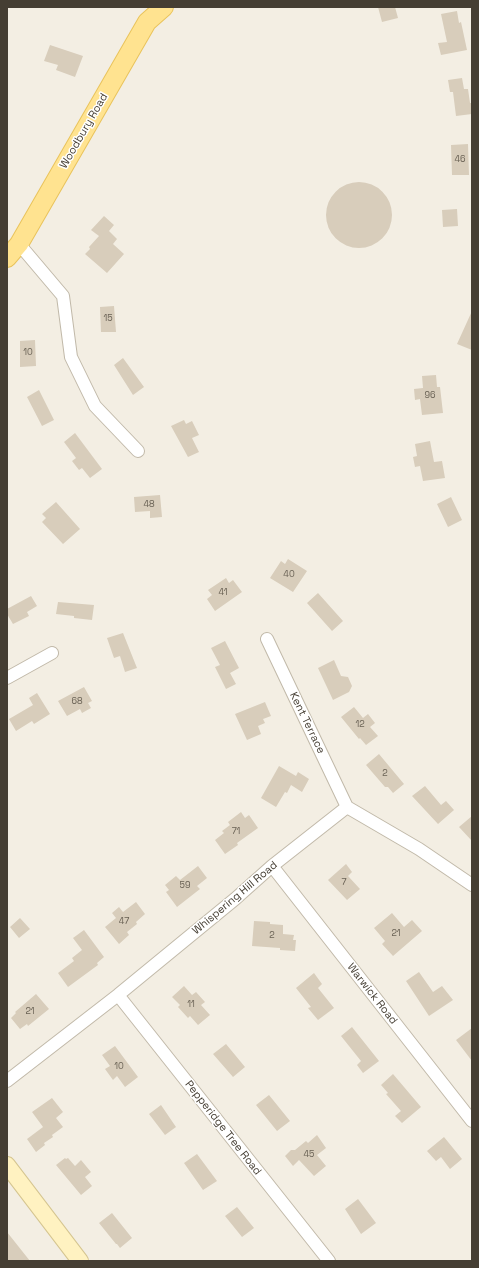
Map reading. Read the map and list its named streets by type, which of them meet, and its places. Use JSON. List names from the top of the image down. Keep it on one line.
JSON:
{"streets":{"main road":["Woodbury Road"],"street":["Kent Terrace","Whispering Hill Road","Warwick Road","Pepperidge Tree Road"]},"crossings":[["Kent Terrace","Whispering Hill Road"],["Whispering Hill Road","Warwick Road"],["Whispering Hill Road","Pepperidge Tree Road"]],"house_numbers":["46","15","10","96","48","40","41","68","12","2","71","7","59","47","21","2","11","21","10","45"]}
